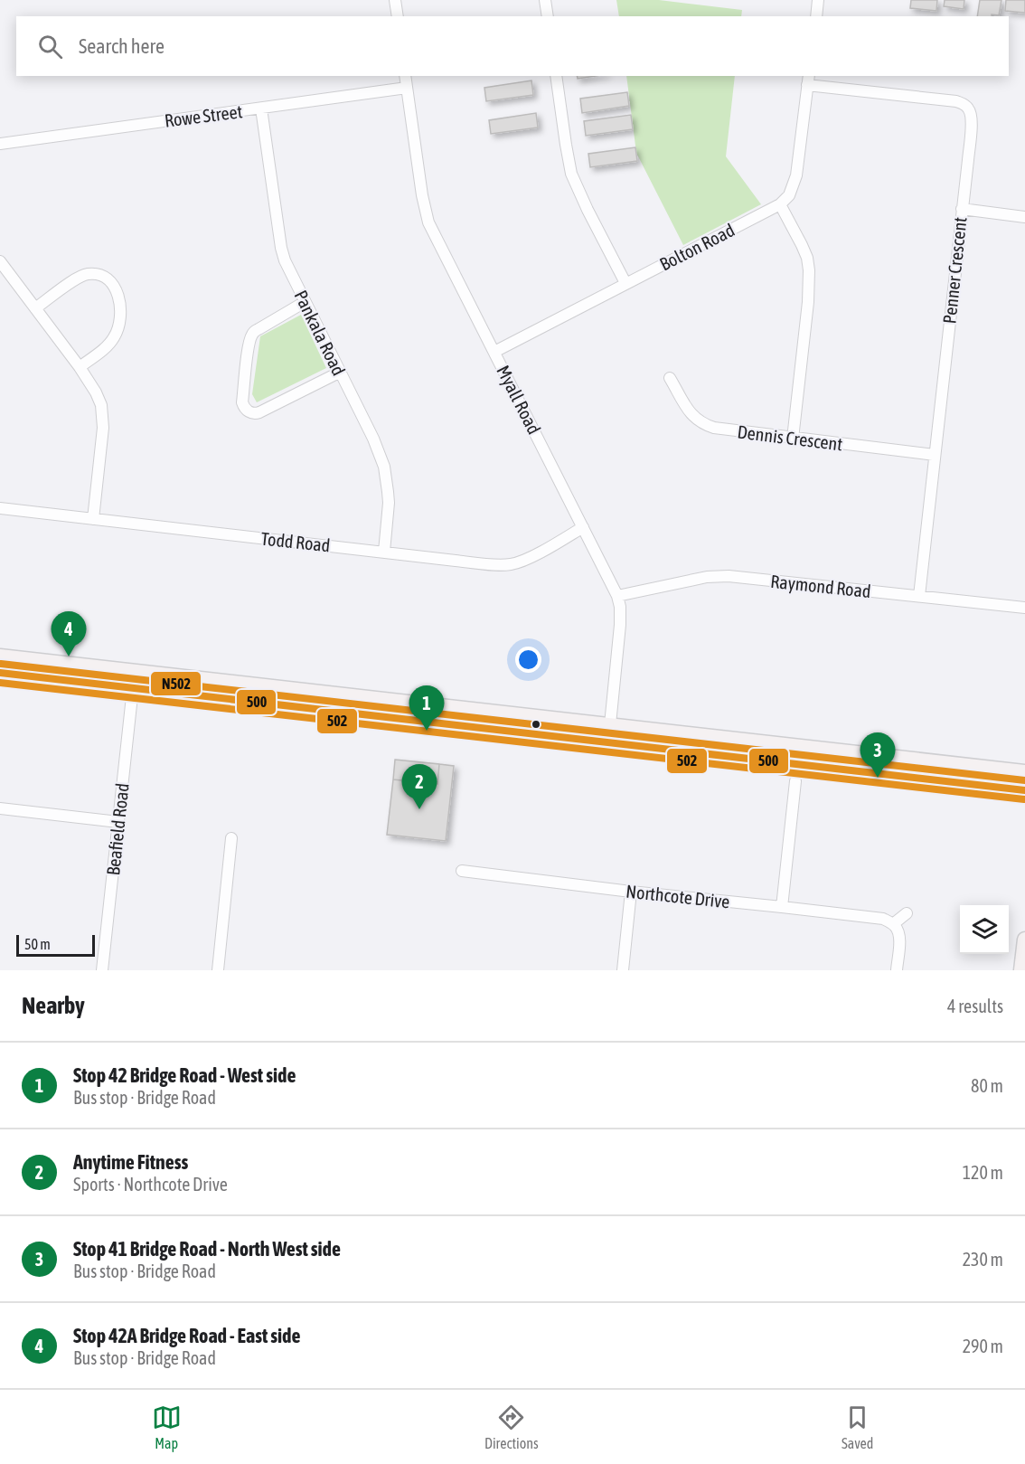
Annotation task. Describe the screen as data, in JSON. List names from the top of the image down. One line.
{"streets":{"street":["Rowe Street","Bolton Road","Penner Crescent","Pankala Road","Myall Road","Dennis Crescent","Todd Road","Raymond Road","Beafield Road","Northcote Drive"]},"crossings":[["Rowe Street","Pankala Road"],["Rowe Street","Myall Road"],["Bolton Road","Penner Crescent"],["Bolton Road","Myall Road"],["Penner Crescent","Dennis Crescent"],["Penner Crescent","Raymond Road"],["Pankala Road","Todd Road"],["Myall Road","Todd Road"],["Myall Road","Raymond Road"]],"lines":["transit line N502","transit line 500","transit line 502"],"scale_bar":"50 m","page":{"search":"Search here","pins":["4","1","3","2"],"scale":"50 m","heading":["Nearby","4 results"],"list":[{"mark":"1","name":"Stop 42 Bridge Road - West side","note":"Bus stop · Bridge Road","value":"80 m"},{"mark":"2","name":"Anytime Fitness","note":"Sports · Northcote Drive","value":"120 m"},{"mark":"3","name":"Stop 41 Bridge Road - North West side","note":"Bus stop · Bridge Road","value":"230 m"},{"mark":"4","name":"Stop 42A Bridge Road - East side","note":"Bus stop · Bridge Road","value":"290 m"}],"nav":["Map","Directions","Saved"]}}
